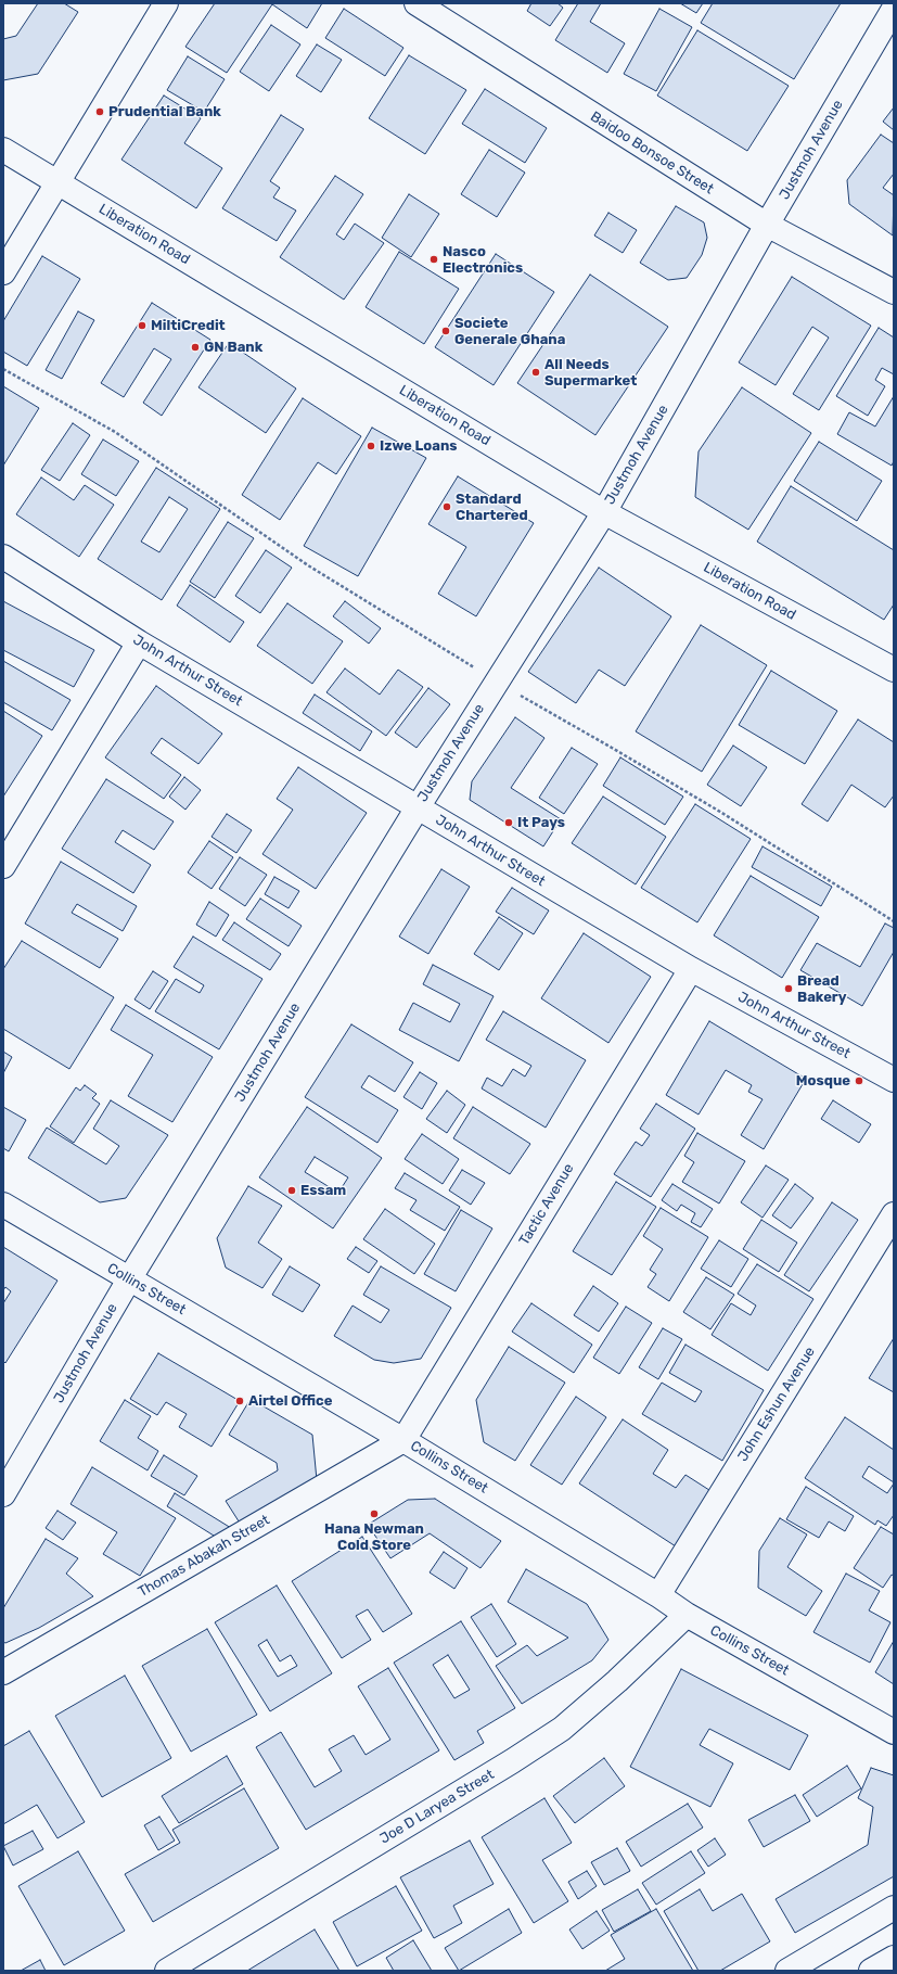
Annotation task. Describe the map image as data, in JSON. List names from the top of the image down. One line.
{"streets":{"street":["Justmoh Avenue","Baidoo Bonsoe Street","Liberation Road","John Arthur Street","Tactic Avenue","Collins Street","John Eshun Avenue","Thomas Abakah Street","Joe D Laryea Street"]},"crossings":[["Justmoh Avenue","Baidoo Bonsoe Street"],["Justmoh Avenue","Liberation Road"],["Justmoh Avenue","John Arthur Street"],["Justmoh Avenue","Collins Street"],["John Arthur Street","Tactic Avenue"],["Tactic Avenue","Collins Street"],["Tactic Avenue","Thomas Abakah Street"],["Collins Street","John Eshun Avenue"],["Collins Street","Thomas Abakah Street"],["Collins Street","Joe D Laryea Street"]],"places":["Prudential Bank","Nasco Electronics","MiltiCredit","Societe Generale Ghana","GN Bank","All Needs Supermarket","Izwe Loans","Standard Chartered","It Pays","Bread Bakery","Mosque","Essam","Airtel Office","Hana Newman Cold Store"]}
